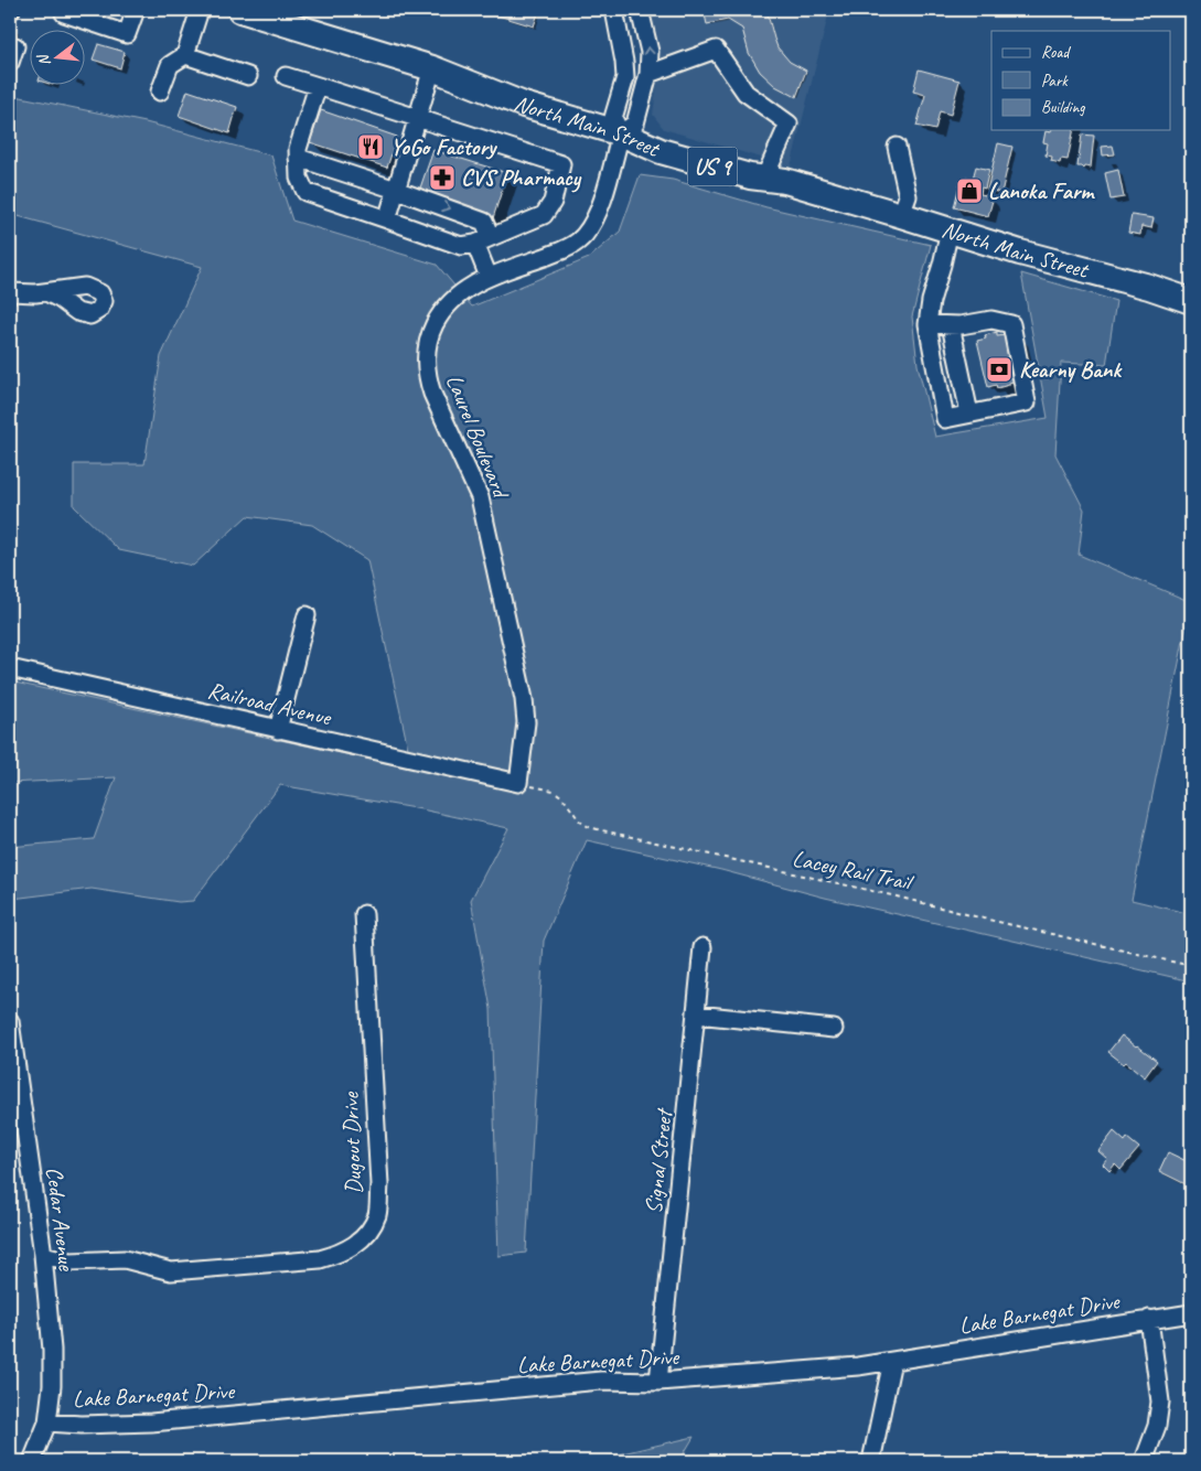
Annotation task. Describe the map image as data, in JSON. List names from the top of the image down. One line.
{"streets":{"highway":["North Main Street","US 9"],"street":["Laurel Boulevard","Railroad Avenue","Dugout Drive","Signal Street","Cedar Avenue","Lake Barnegat Drive"],"path":["Lacey Rail Trail"]},"crossings":[["North Main Street","Laurel Boulevard"],["Laurel Boulevard","Railroad Avenue"],["Laurel Boulevard","Lacey Rail Trail"],["Railroad Avenue","Lacey Rail Trail"],["Dugout Drive","Cedar Avenue"],["Signal Street","Lake Barnegat Drive"],["Cedar Avenue","Lake Barnegat Drive"]],"places":{"restaurant":["YoGo Factory"],"pharmacy":["CVS Pharmacy"],"shop":["Lanoka Farm"],"bank":["Kearny Bank"]},"legend":["Road","Park","Building"],"north":"left"}
